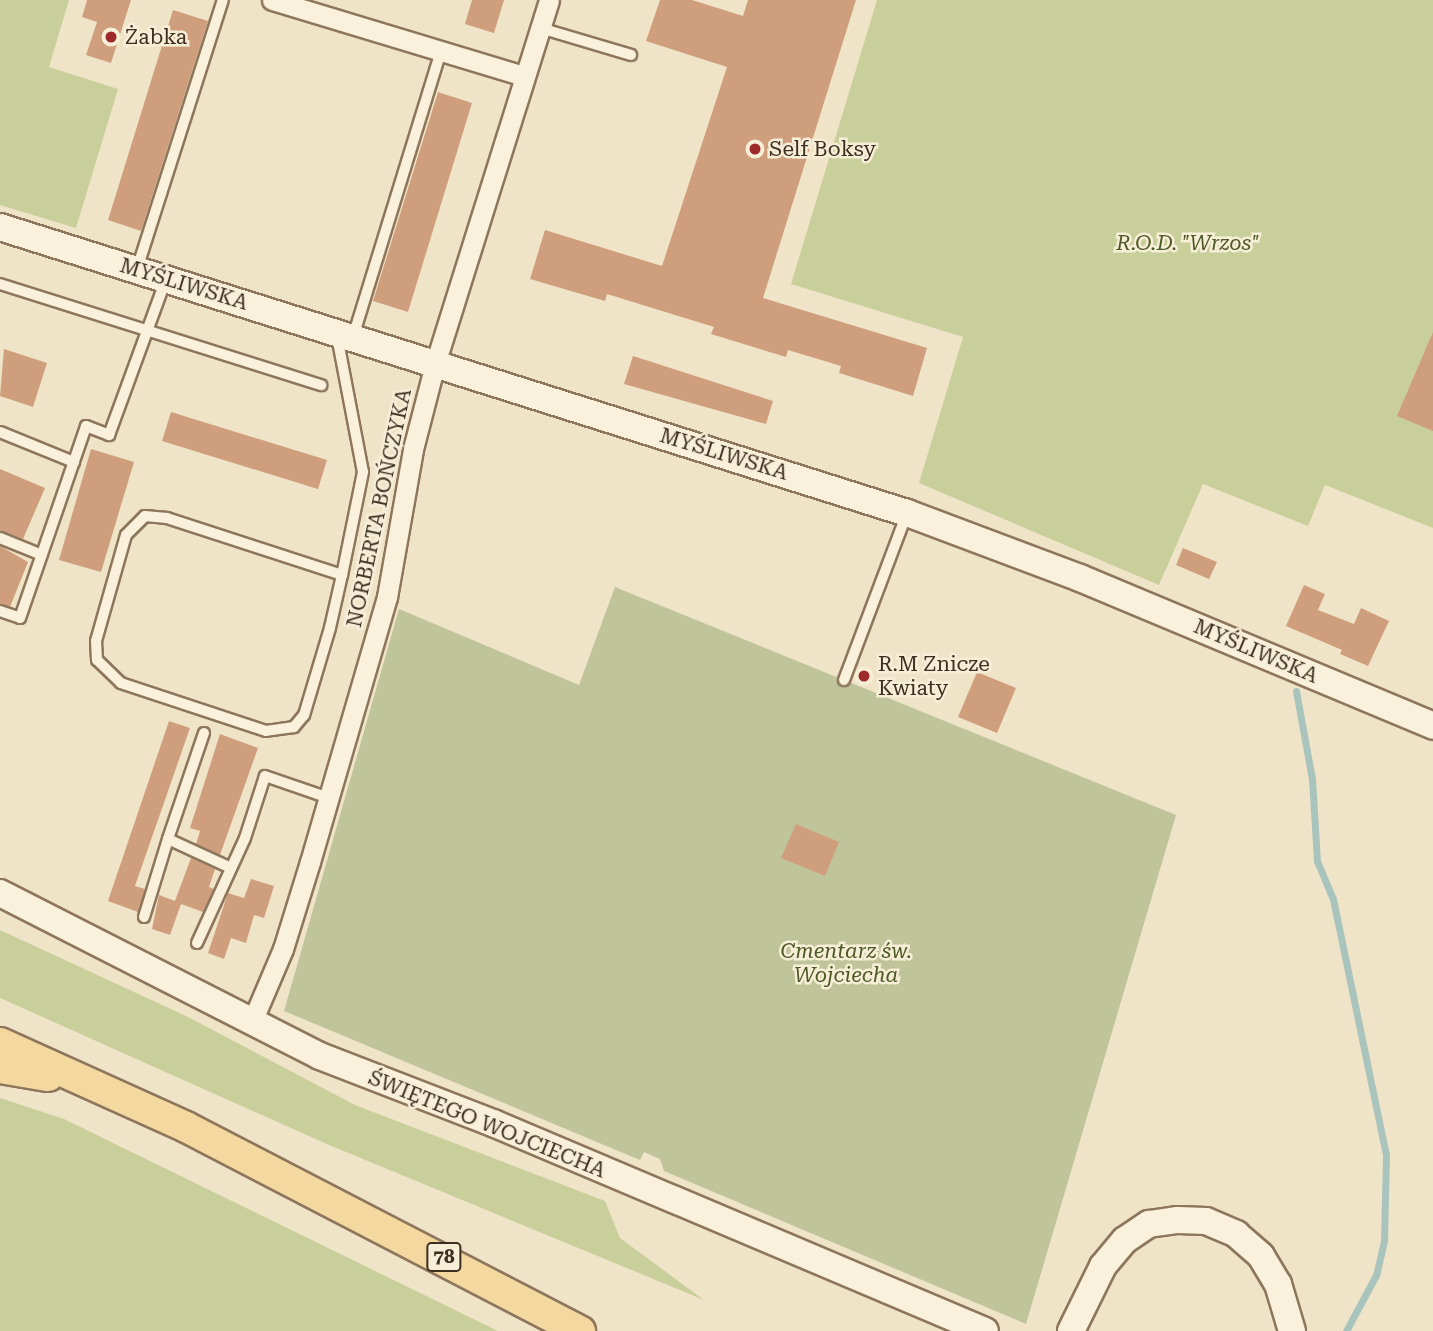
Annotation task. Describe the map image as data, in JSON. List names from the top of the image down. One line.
{"streets":{"main road":["78"],"street":["MYŚLIWSKA","NORBERTA BOŃCZYKA","ŚWIĘTEGO WOJCIECHA"]},"crossings":[["MYŚLIWSKA","NORBERTA BOŃCZYKA"],["NORBERTA BOŃCZYKA","ŚWIĘTEGO WOJCIECHA"]],"parks":["R.O.D. \"Wrzos\"","Cmentarz św. Wojciecha"],"places":["Żabka","Self Boksy","R.M Znicze Kwiaty"]}
